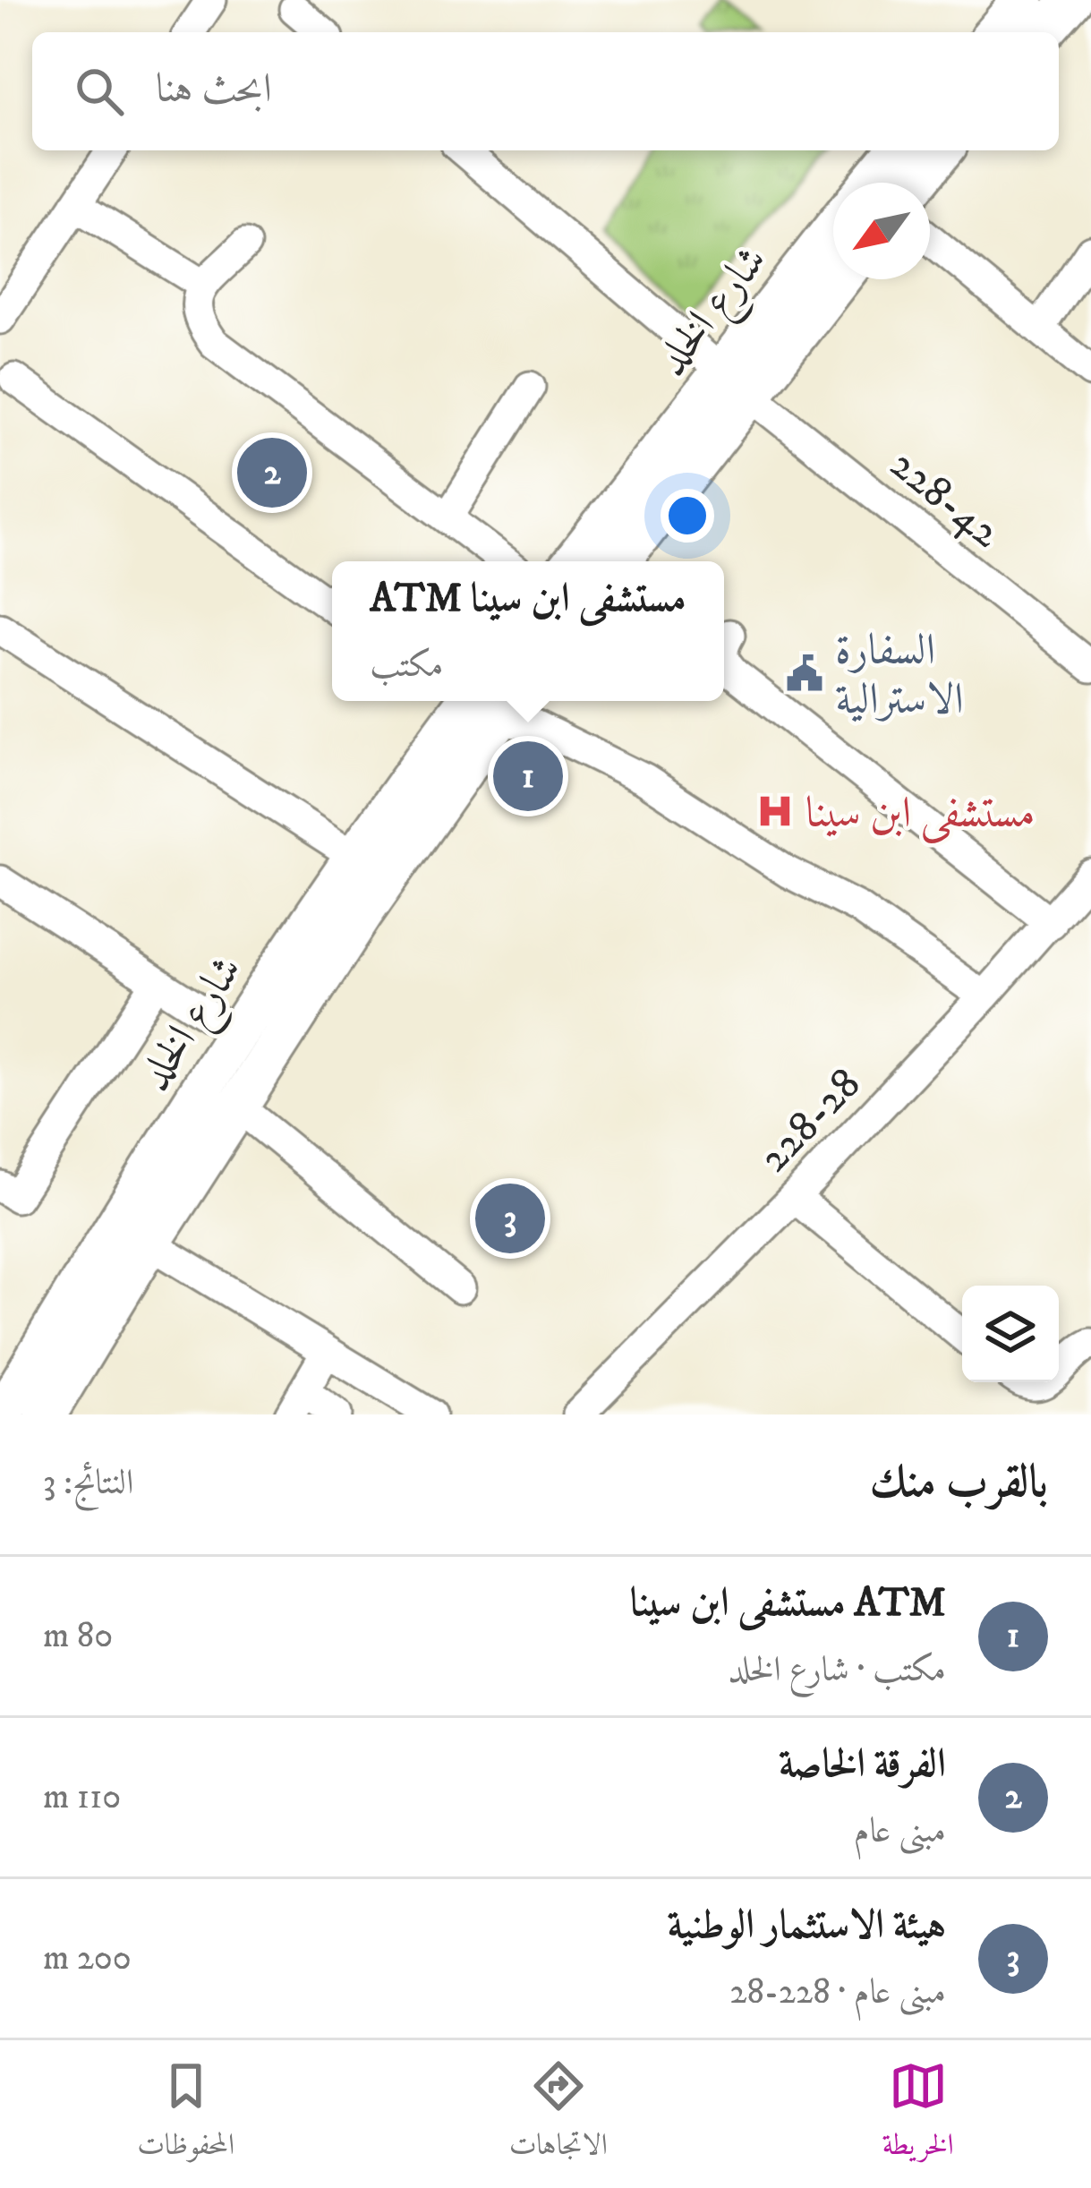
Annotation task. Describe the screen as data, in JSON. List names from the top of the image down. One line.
{"streets":{"main road":["شارع الخلد"],"street":["228-42","228-28"]},"crossings":[["شارع الخلد","228-42"]],"places":{"public building":["السفارة الاسترالية"],"hospital":["مستشفى ابن سينا"]},"north":"bottom left","page":{"search":"ابحث هنا","pins":["2","1","3"],"popup":["ATM مستشفى ابن سينا","مكتب"],"heading":["بالقرب منك","النتائج: 3"],"list":[{"mark":"1","name":"ATM مستشفى ابن سينا","note":"مكتب · شارع الخلد","value":"80 m"},{"mark":"2","name":"الفرقة الخاصة","note":"مبنى عام","value":"110 m"},{"mark":"3","name":"هيئة الاستثمار الوطنية","note":"مبنى عام · 228-28","value":"200 m"}],"nav":["الخريطة","الاتجاهات","المحفوظات"]}}
